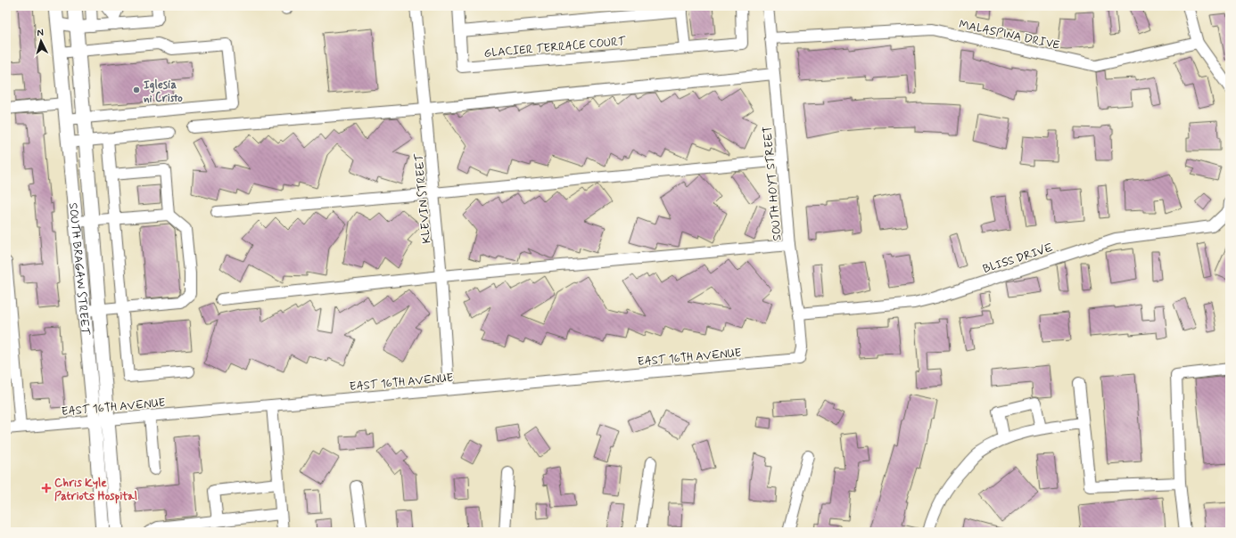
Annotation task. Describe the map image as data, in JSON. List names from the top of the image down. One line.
{"streets":{"main road":["SOUTH BRAGAW STREET"],"street":["MALASPINA DRIVE","GLACIER TERRACE COURT","SOUTH HOYT STREET","KLEVIN STREET","BLISS DRIVE","EAST 16TH AVENUE"]},"crossings":[["MALASPINA DRIVE","SOUTH HOYT STREET"],["SOUTH HOYT STREET","BLISS DRIVE"],["SOUTH HOYT STREET","EAST 16TH AVENUE"],["KLEVIN STREET","EAST 16TH AVENUE"],["SOUTH BRAGAW STREET","EAST 16TH AVENUE"]],"places":{"other":["Iglesia ni Cristo"],"health":["Chris Kyle Patriots Hospital"]},"north":"top"}
